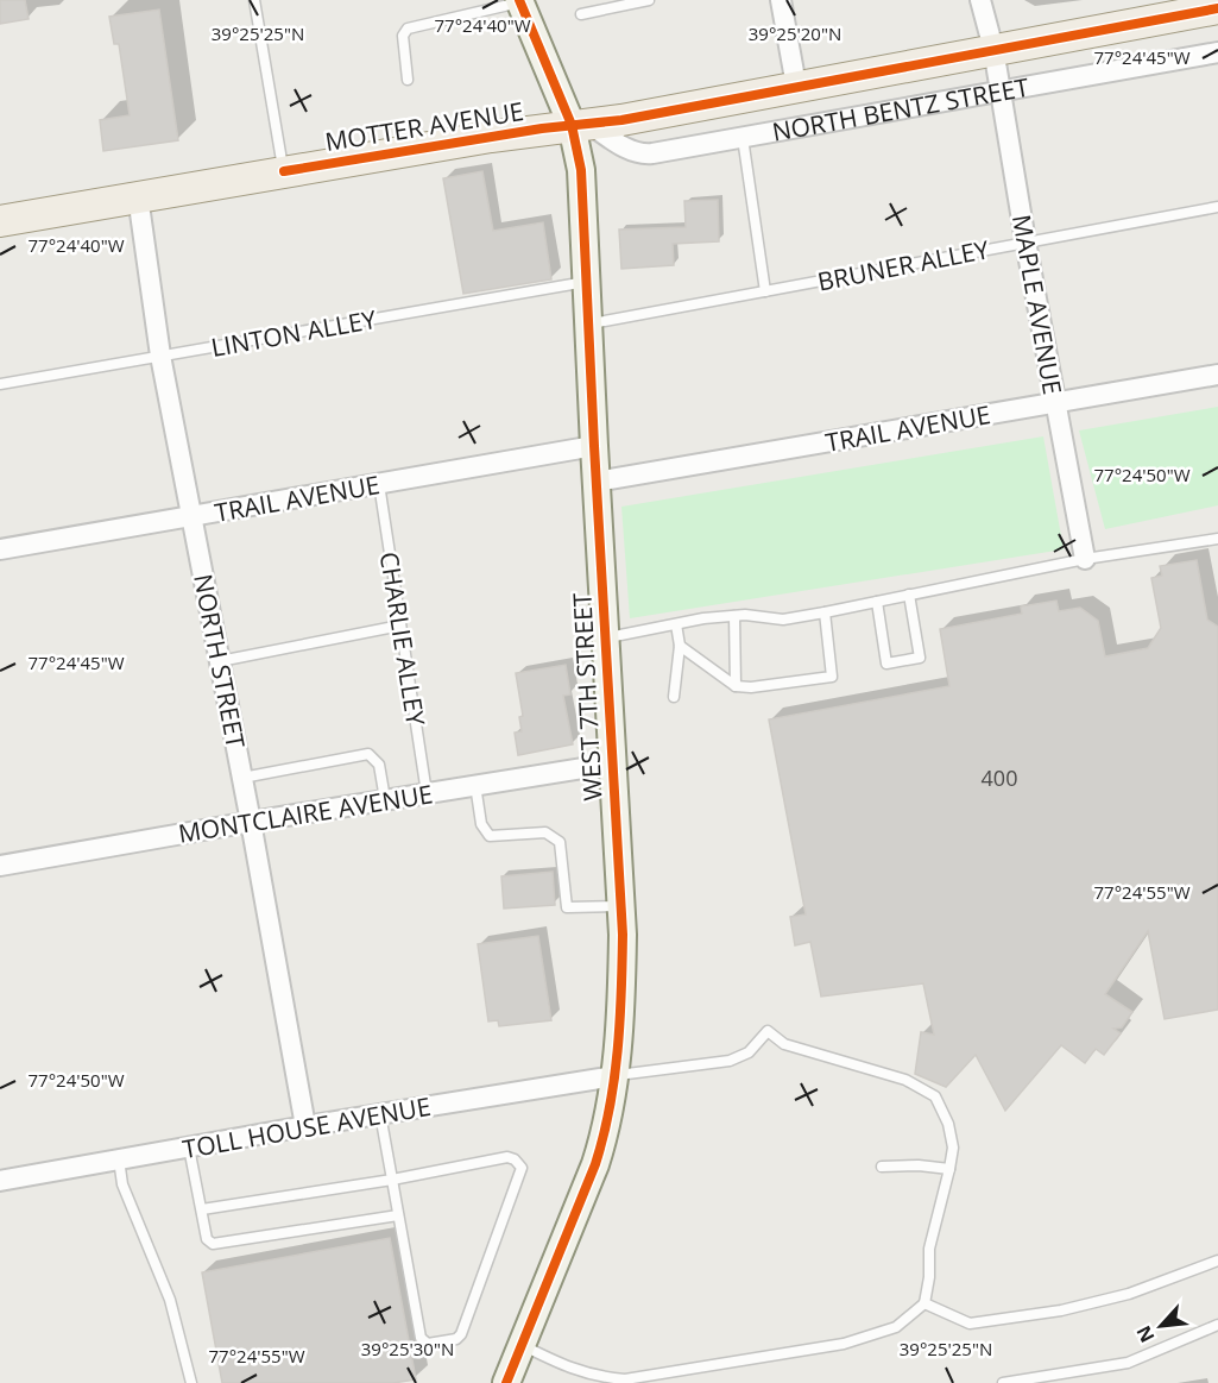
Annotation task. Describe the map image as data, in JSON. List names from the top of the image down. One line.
{"streets":{"main road":["NORTH BENTZ STREET","MOTTER AVENUE","WEST 7TH STREET"],"street":["MAPLE AVENUE","TRAIL AVENUE","NORTH STREET","MONTCLAIRE AVENUE","TOLL HOUSE AVENUE"],"lane":["BRUNER ALLEY","LINTON ALLEY","CHARLIE ALLEY"]},"crossings":[["NORTH BENTZ STREET","MOTTER AVENUE"],["NORTH BENTZ STREET","MAPLE AVENUE"],["NORTH BENTZ STREET","WEST 7TH STREET"],["MOTTER AVENUE","NORTH STREET"],["MOTTER AVENUE","WEST 7TH STREET"],["BRUNER ALLEY","MAPLE AVENUE"],["BRUNER ALLEY","WEST 7TH STREET"],["MAPLE AVENUE","TRAIL AVENUE"],["LINTON ALLEY","NORTH STREET"],["LINTON ALLEY","WEST 7TH STREET"],["TRAIL AVENUE","CHARLIE ALLEY"],["TRAIL AVENUE","NORTH STREET"],["TRAIL AVENUE","WEST 7TH STREET"],["CHARLIE ALLEY","MONTCLAIRE AVENUE"],["NORTH STREET","MONTCLAIRE AVENUE"],["NORTH STREET","TOLL HOUSE AVENUE"],["WEST 7TH STREET","MONTCLAIRE AVENUE"],["WEST 7TH STREET","TOLL HOUSE AVENUE"]],"house_numbers":["400"],"north":"bottom left","coordinates":["77°24'40\"W","39°25'25\"N","39°25'20\"N","77°24'45\"W","77°24'50\"W","77°24'55\"W","39°25'30\"N"]}
